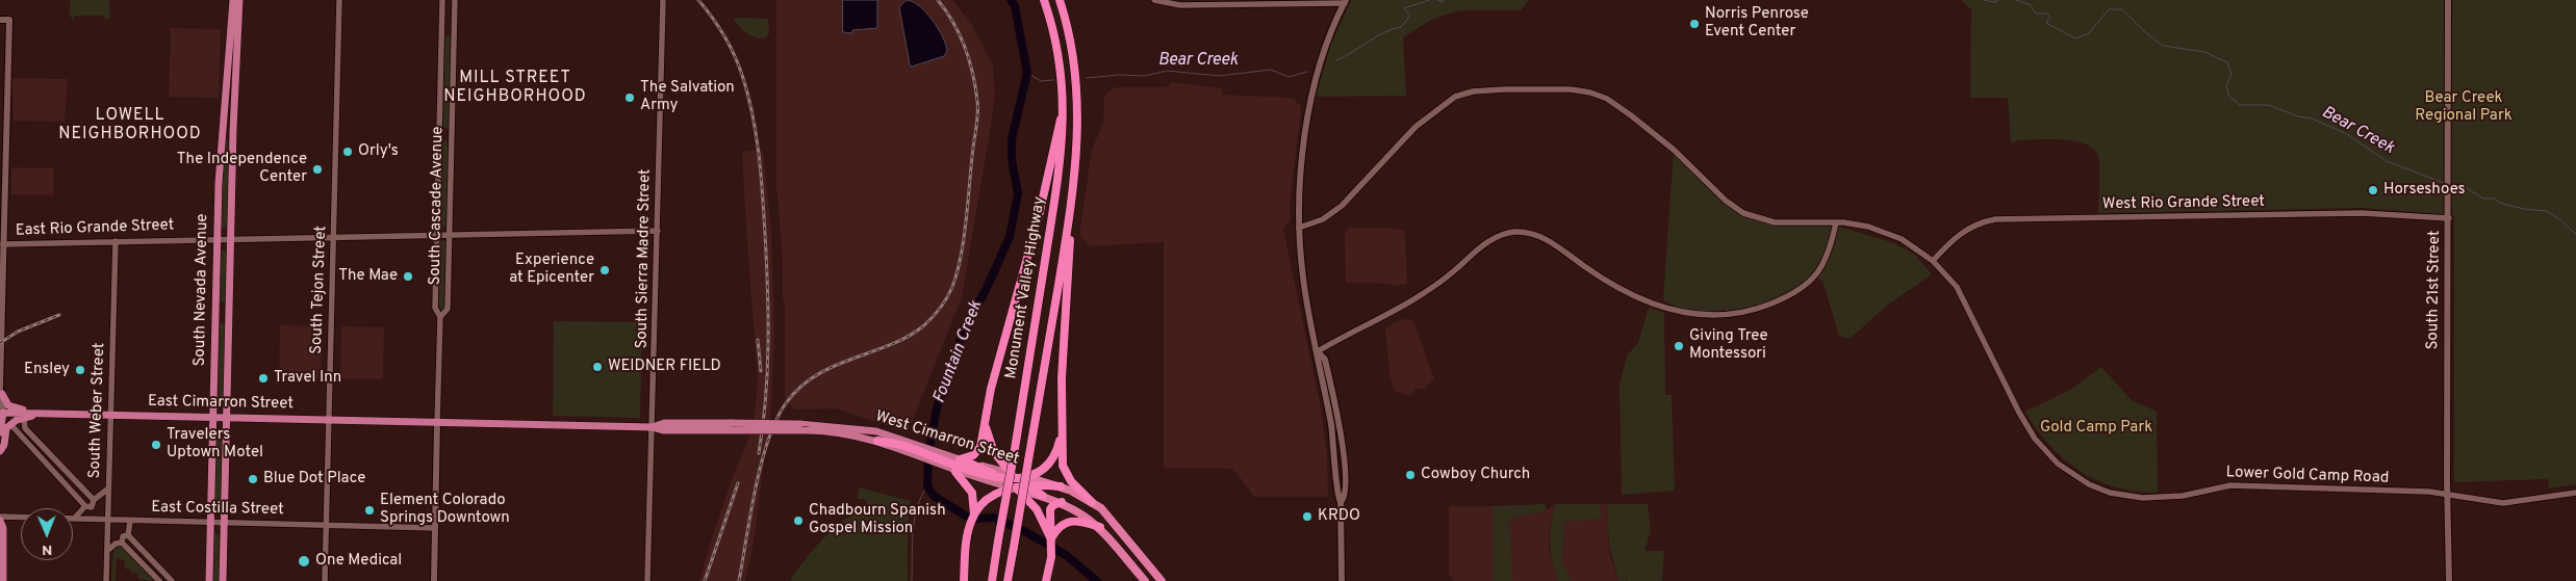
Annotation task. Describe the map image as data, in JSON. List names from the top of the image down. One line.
{"streets":{"highway":["Monument Valley Highway","West Cimarron Street"],"main road":["South Cascade Avenue","South Nevada Avenue","South 21st Street","East Cimarron Street"],"street":["West Rio Grande Street","East Rio Grande Street","South Sierra Madre Street","South Tejon Street","South Weber Street","Lower Gold Camp Road","East Costilla Street"]},"crossings":[["West Rio Grande Street","South 21st Street"],["West Rio Grande Street","Lower Gold Camp Road"],["South Cascade Avenue","East Rio Grande Street"],["South Cascade Avenue","East Cimarron Street"],["South Cascade Avenue","West Cimarron Street"],["South Cascade Avenue","East Costilla Street"],["East Rio Grande Street","South Nevada Avenue"],["East Rio Grande Street","South Tejon Street"],["East Rio Grande Street","South Weber Street"],["South Sierra Madre Street","West Cimarron Street"],["South Nevada Avenue","East Cimarron Street"],["South Nevada Avenue","East Costilla Street"],["South Tejon Street","East Cimarron Street"],["South Tejon Street","East Costilla Street"],["South 21st Street","Lower Gold Camp Road"],["East Cimarron Street","South Weber Street"],["East Cimarron Street","West Cimarron Street"],["South Weber Street","East Costilla Street"]],"districts":["MILL STREET NEIGHBORHOOD","LOWELL NEIGHBORHOOD"],"water":["Bear Creek","Fountain Creek"],"parks":["Bear Creek Regional Park","Gold Camp Park"],"places":["Norris Penrose Event Center","The Salvation Army","Orly's","The Independence Center","Horseshoes","Experience at Epicenter","The Mae","Giving Tree Montessori","WEIDNER FIELD","Ensley","Travel Inn","Travelers Uptown Motel","Cowboy Church","Blue Dot Place","Element Colorado Springs Downtown","KRDO","Chadbourn Spanish Gospel Mission","One Medical"],"north":"bottom"}
